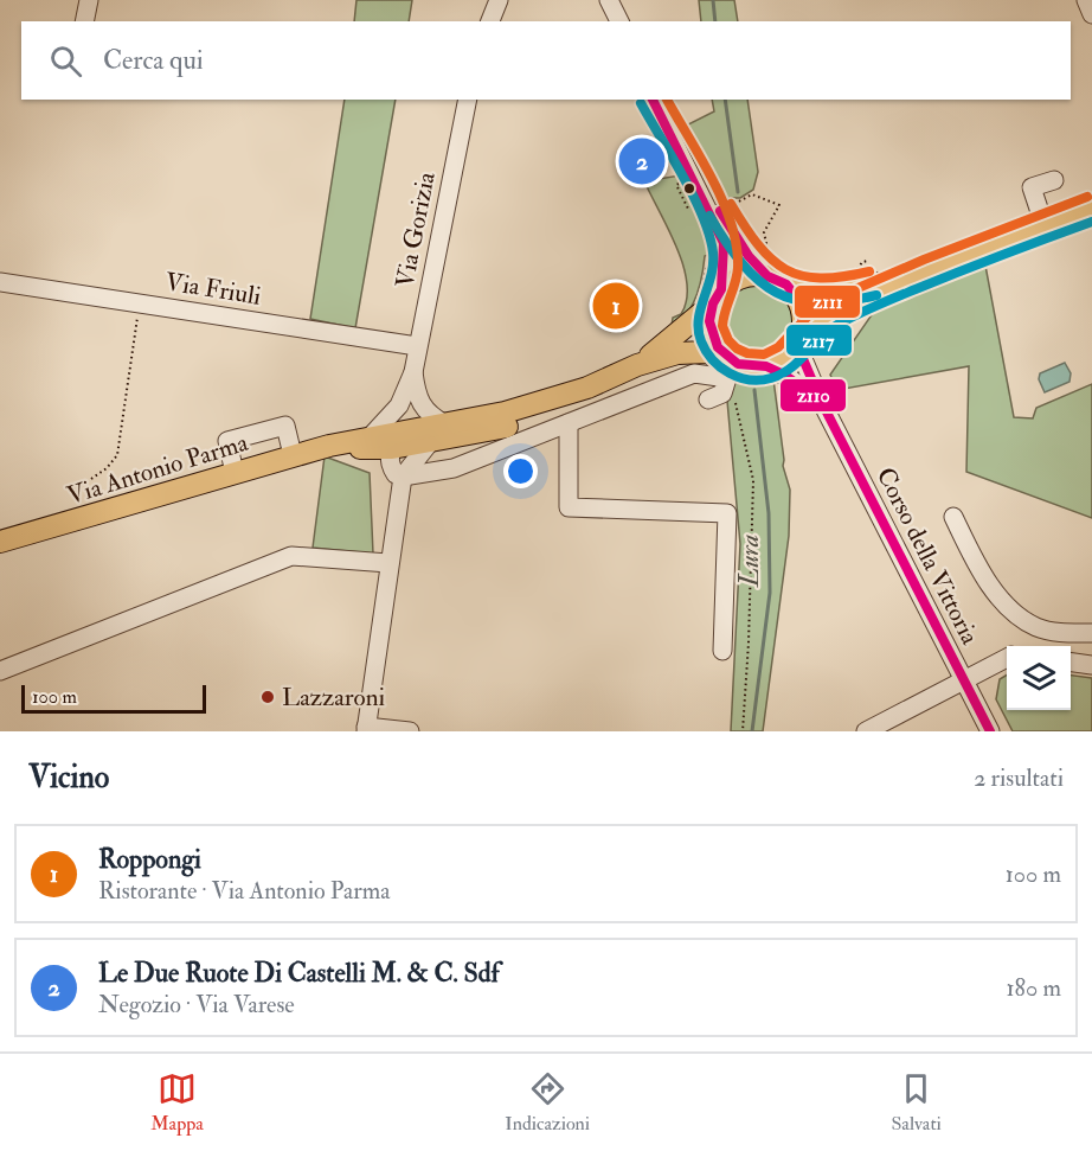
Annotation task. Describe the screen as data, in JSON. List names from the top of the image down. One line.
{"streets":{"main road":["Via Antonio Parma"],"street":["Via Gorizia","Via Friuli","Corso della Vittoria"]},"crossings":[["Via Gorizia","Via Friuli"],["Via Gorizia","Via Antonio Parma"],["Via Antonio Parma","Corso della Vittoria"]],"water":["Lura"],"places":["Lazzaroni"],"lines":["transit line z110","transit line z111","transit line z117"],"scale_bar":"100 m","page":{"search":"Cerca qui","pins":["2","1"],"scale":"100 m","heading":["Vicino","2 risultati"],"list":[{"mark":"1","name":"Roppongi","note":"Ristorante · Via Antonio Parma","value":"100 m"},{"mark":"2","name":"Le Due Ruote Di Castelli M. & C. Sdf","note":"Negozio · Via Varese","value":"180 m"}],"nav":["Mappa","Indicazioni","Salvati"]}}
